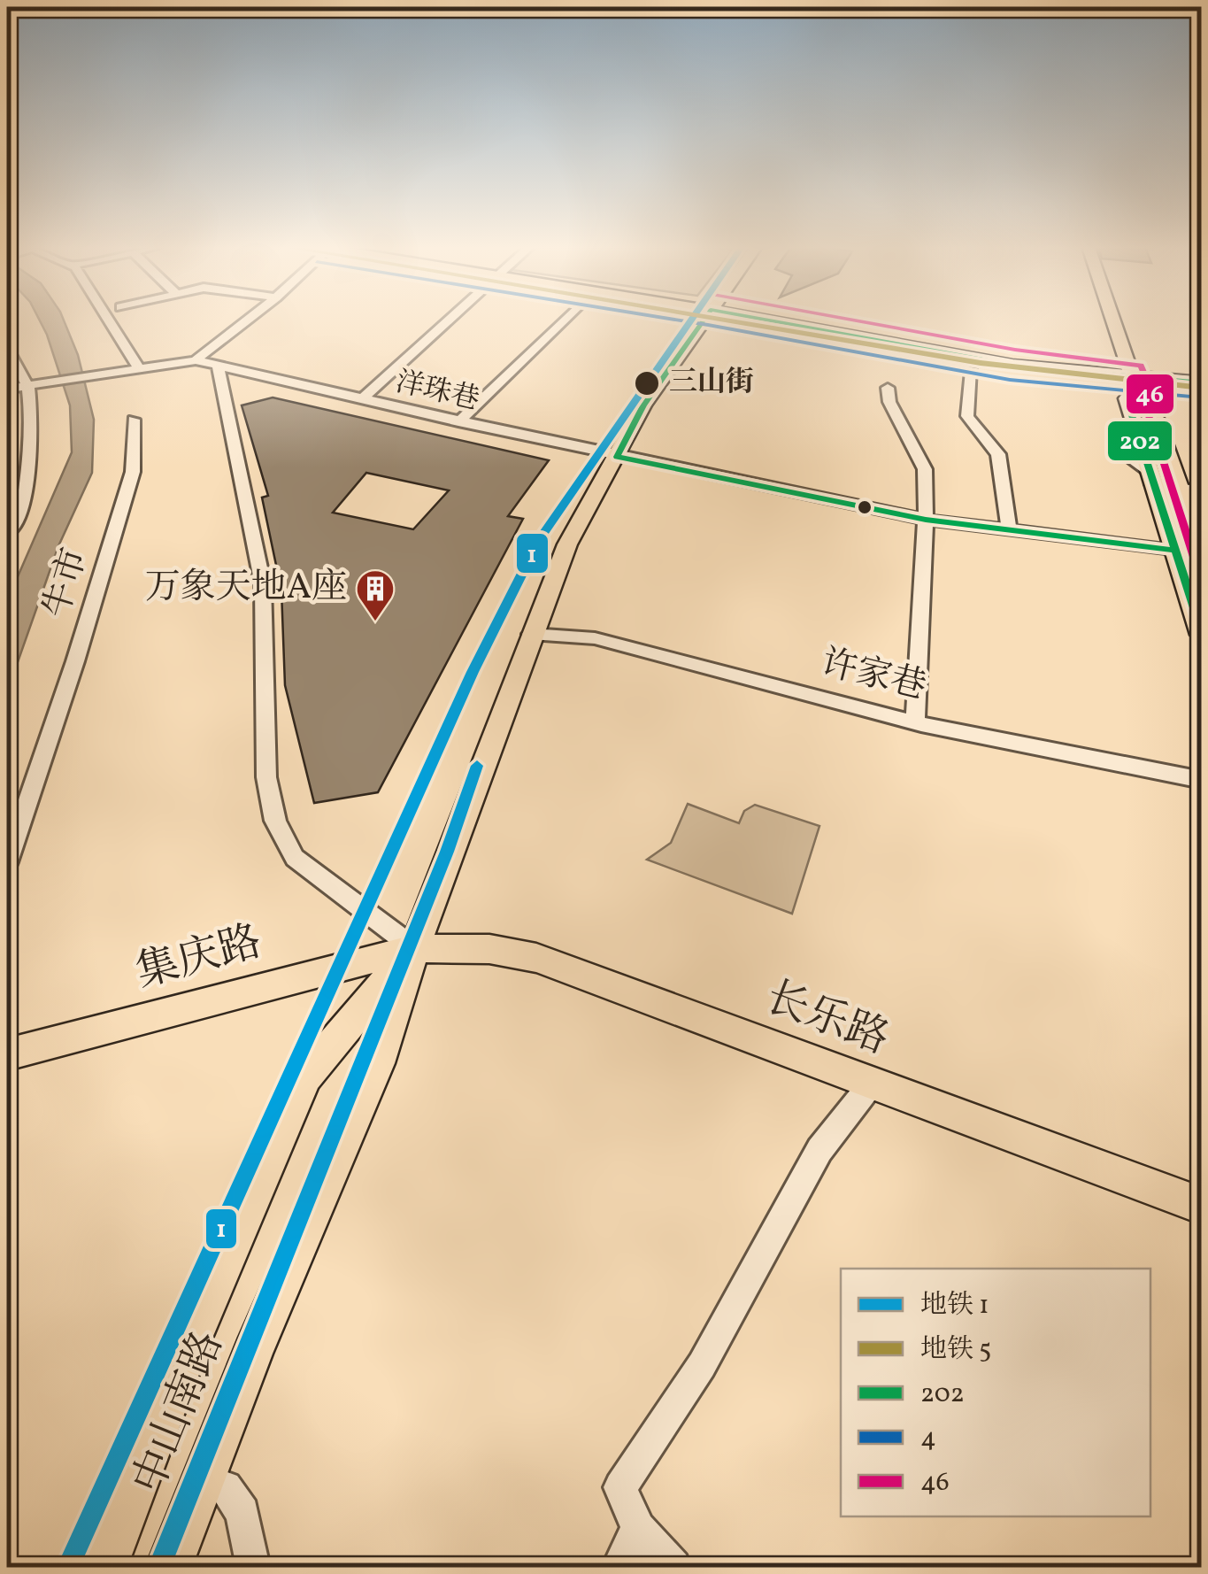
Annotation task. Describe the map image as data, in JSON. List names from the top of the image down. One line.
{"streets":{"main road":["集庆路","长乐路","中山南路"],"street":["洋珠巷","牛市","许家巷"]},"crossings":[["洋珠巷","中山南路"],["许家巷","中山南路"],["集庆路","长乐路"],["集庆路","中山南路"],["长乐路","中山南路"]],"places":{"other":["三山街"],"building":["万象天地A座"]},"lines":["metro line 1","metro line 5","transit line 202","transit line 4","transit line 46"],"legend":["地铁 1","地铁 5","202","4","46"]}
